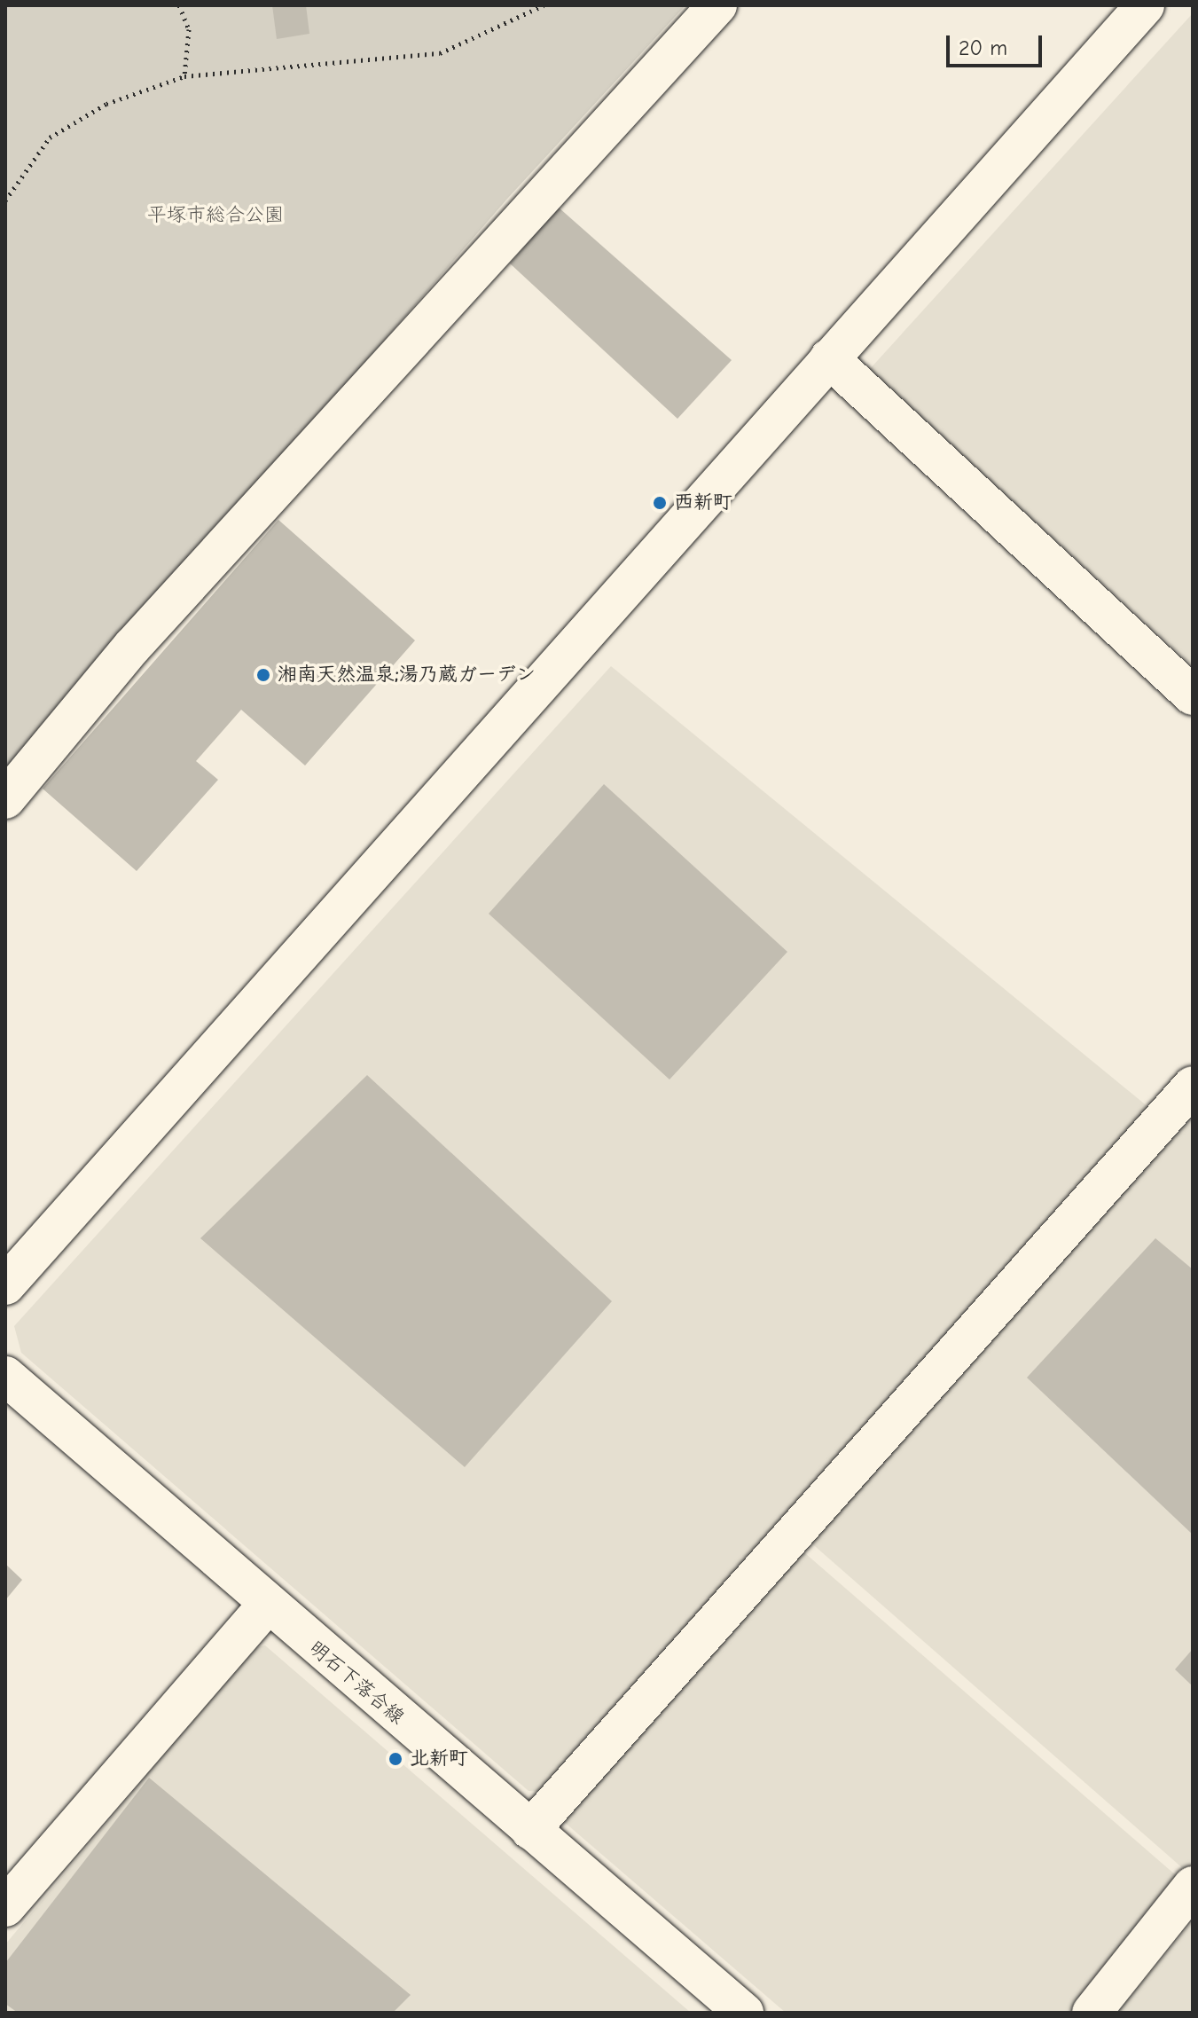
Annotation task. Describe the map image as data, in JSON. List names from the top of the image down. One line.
{"streets":{"street":["明石下落合線"]},"parks":["平塚市総合公園"],"places":["西新町","湘南天然温泉;湯乃蔵ガーデン","北新町"],"scale_bar":"20 m"}
